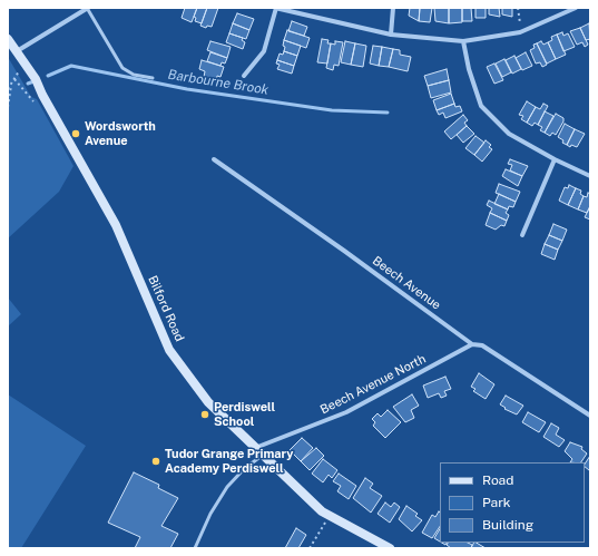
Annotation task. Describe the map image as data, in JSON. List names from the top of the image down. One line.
{"streets":{"main road":["Bilford Road"],"street":["Beech Avenue","Beech Avenue North"]},"crossings":[["Beech Avenue","Beech Avenue North"],["Bilford Road","Beech Avenue North"]],"water":["Barbourne Brook"],"places":["Wordsworth Avenue","Perdiswell School","Tudor Grange Primary Academy Perdiswell"],"legend":["Road","Park","Building"]}
